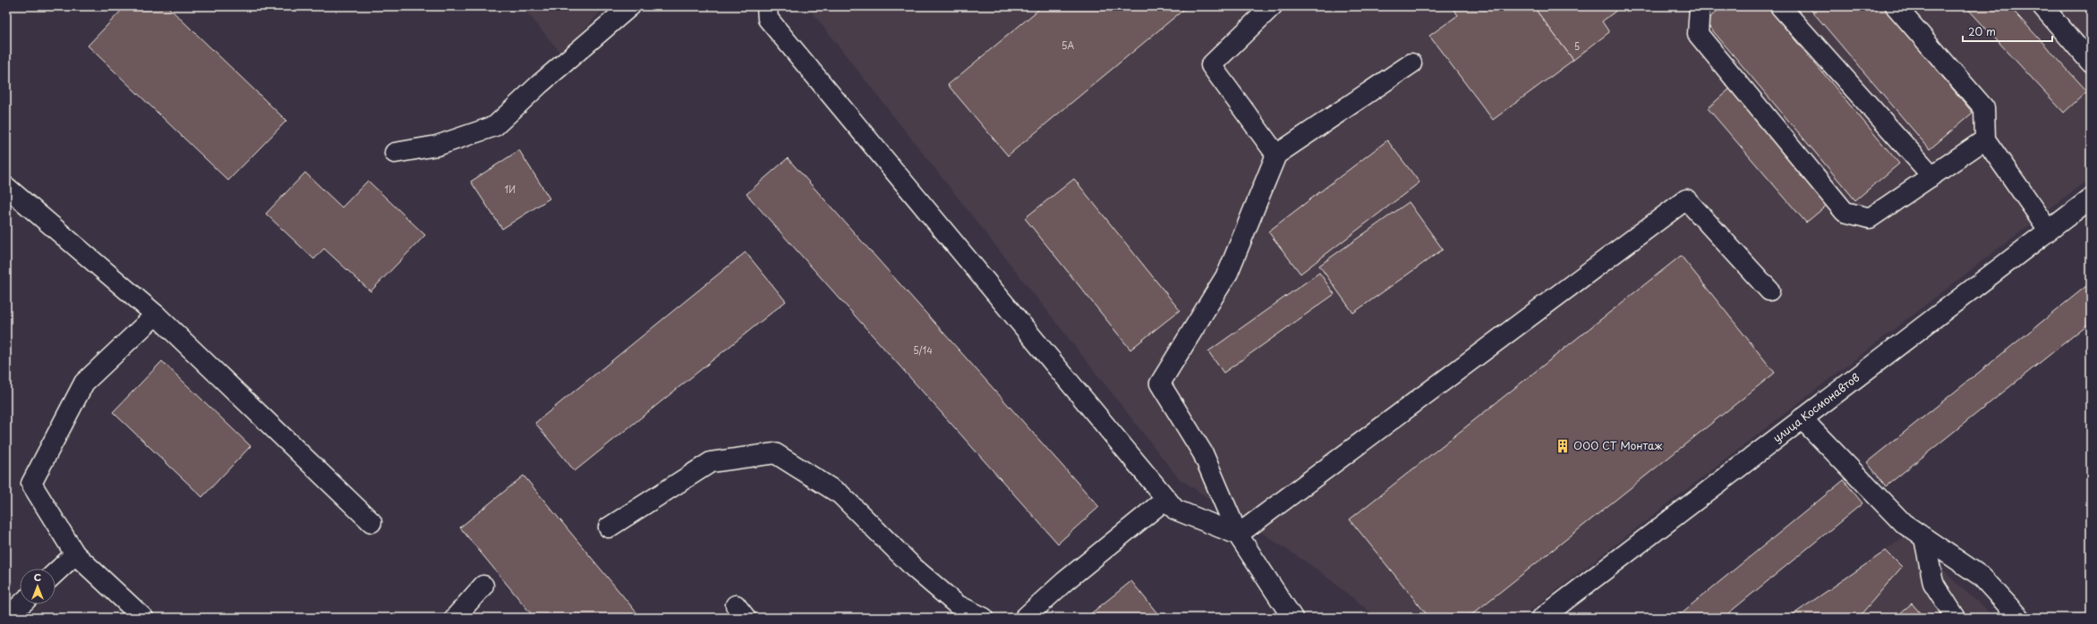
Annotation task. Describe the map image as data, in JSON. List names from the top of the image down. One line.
{"streets":{"street":["улица Космонавтов"]},"places":{"building":["ООО СТ Монтаж"]},"house_numbers":["5А","5","1И","5/14"],"scale_bar":"20 m","north":"top"}
